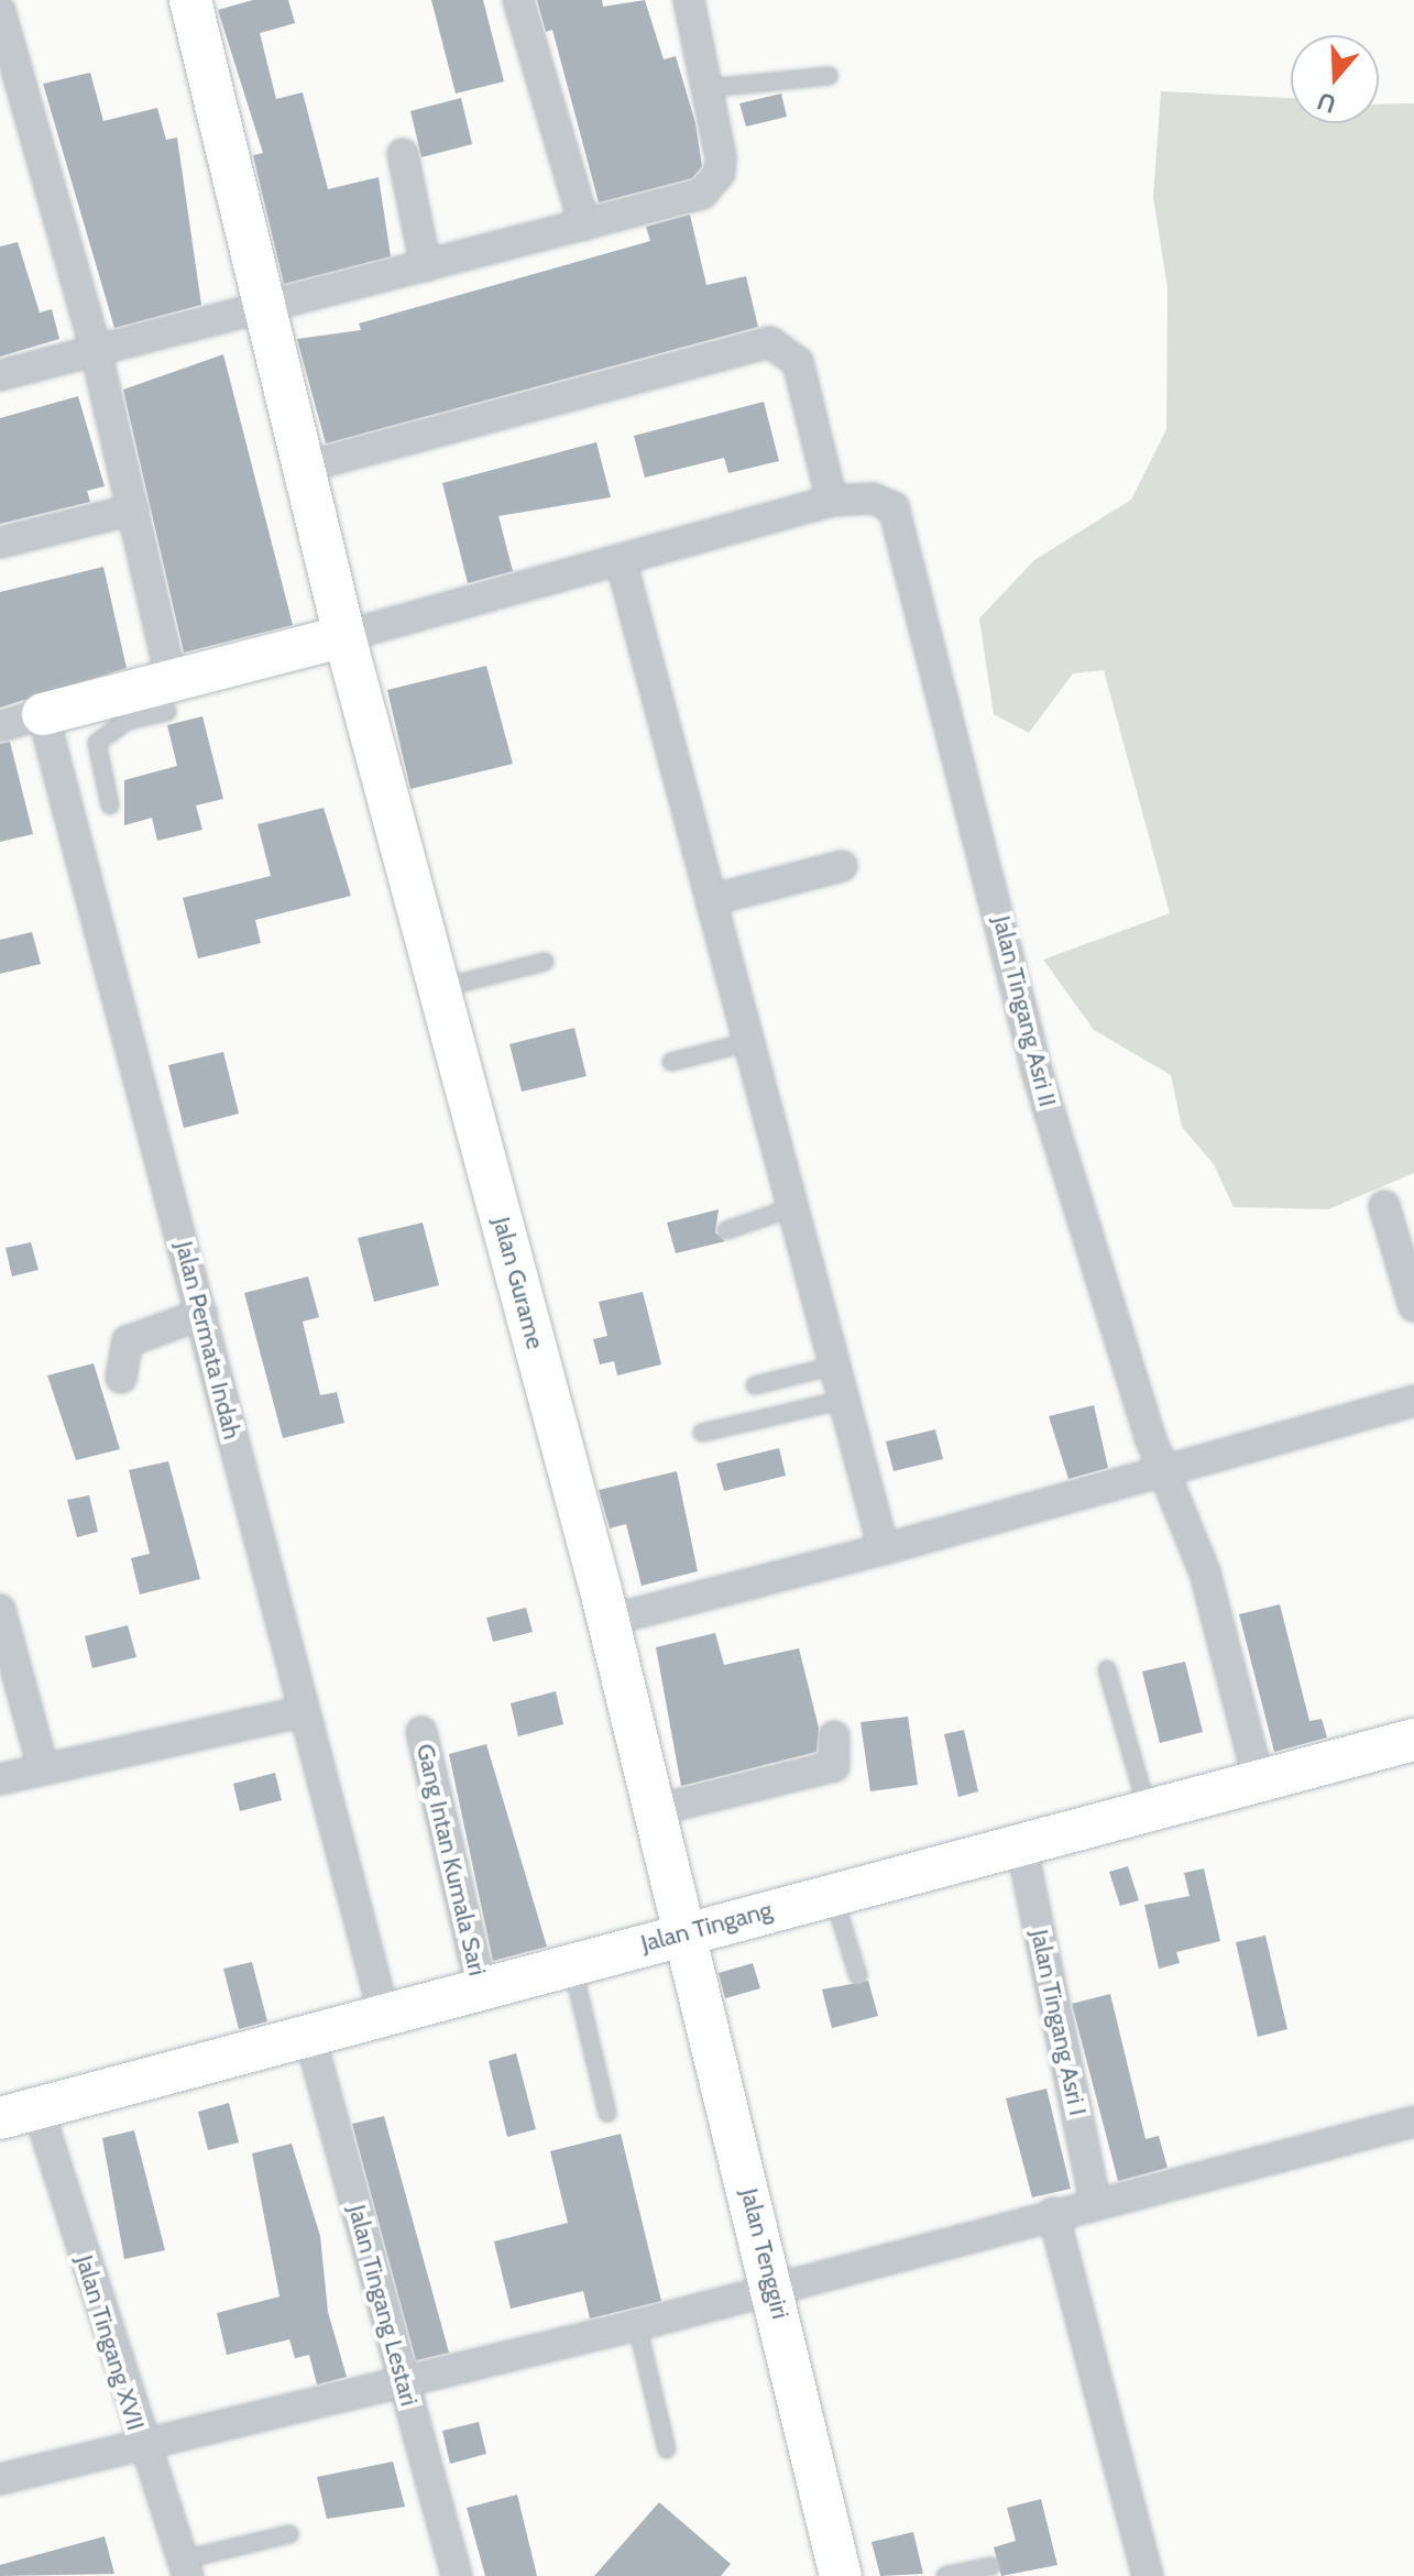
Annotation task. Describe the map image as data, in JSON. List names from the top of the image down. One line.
{"streets":{"street":["Jalan Tingang Asri II","Jalan Gurame","Jalan Permata Indah","Gang Intan Kumala Sari","Jalan Tingang","Jalan Tingang Asri I","Jalan Tenggiri","Jalan Tingang Lestari","Jalan Tingang XVII"]},"crossings":[["Jalan Tingang Asri II","Jalan Gurame"],["Jalan Tingang Asri II","Jalan Tingang"],["Jalan Gurame","Jalan Tingang"],["Jalan Gurame","Jalan Tenggiri"],["Jalan Permata Indah","Jalan Tingang"],["Gang Intan Kumala Sari","Jalan Tingang"],["Jalan Tingang","Jalan Tingang Asri I"],["Jalan Tingang","Jalan Tenggiri"],["Jalan Tingang","Jalan Tingang Lestari"],["Jalan Tingang","Jalan Tingang XVII"]],"north":"bottom"}
